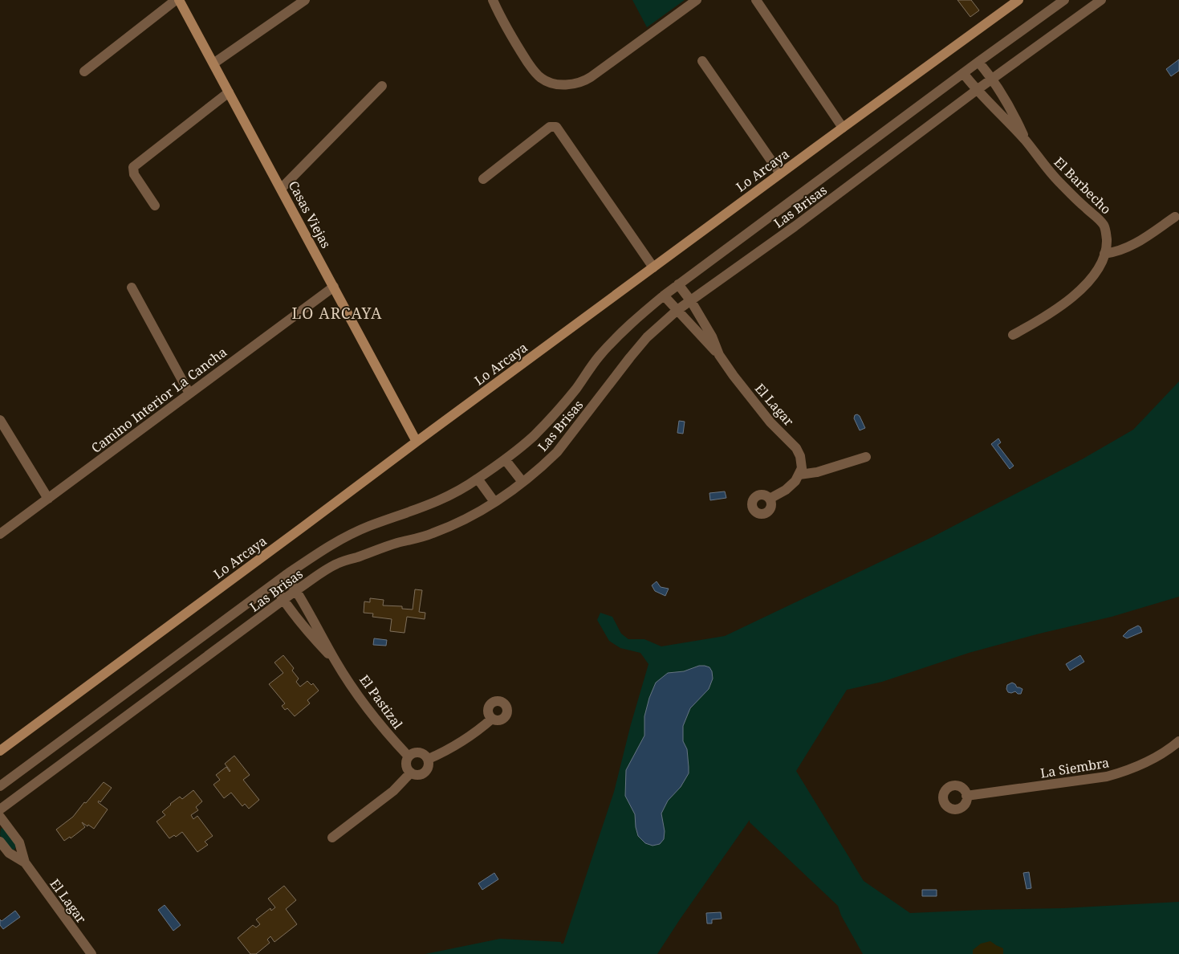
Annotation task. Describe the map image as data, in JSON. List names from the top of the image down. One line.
{"streets":{"street":["Lo Arcaya","El Barbecho","Las Brisas","Casas Viejas","Camino Interior La Cancha","El Lagar","El Pastizal","La Siembra"]},"crossings":[["Lo Arcaya","Casas Viejas"],["El Barbecho","Las Brisas"],["Casas Viejas","Camino Interior La Cancha"]],"districts":["LO ARCAYA"]}
